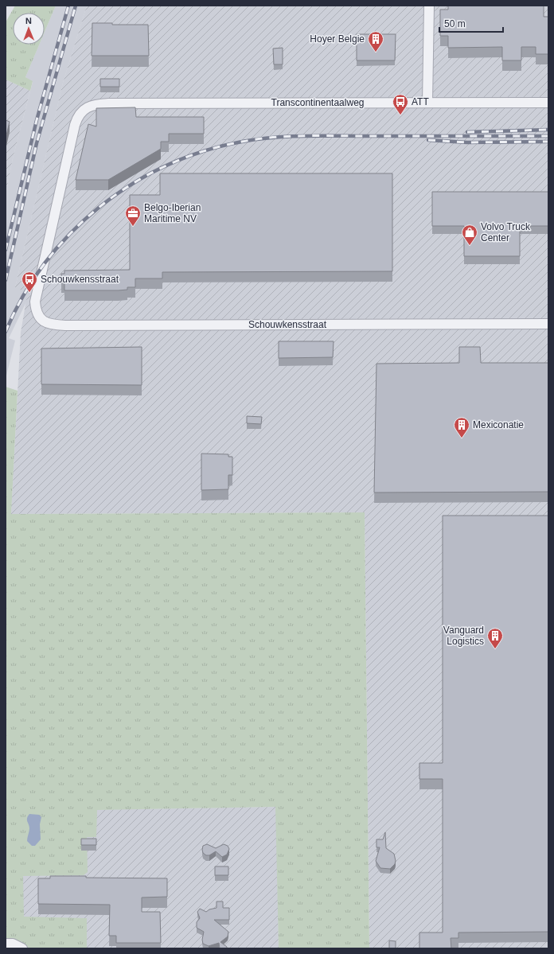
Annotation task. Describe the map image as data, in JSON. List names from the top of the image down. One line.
{"streets":{"street":["Transcontinentaalweg","Schouwkensstraat"]},"crossings":[["Transcontinentaalweg","Schouwkensstraat"]],"places":{"building":["Hoyer Belgie","Mexiconatie","Vanguard Logistics"],"bus stop":["ATT","Schouwkensstraat"],"office":["Belgo-Iberian Maritime NV"],"shop":["Volvo Truck Center"]},"scale_bar":"50 m","north":"top"}
